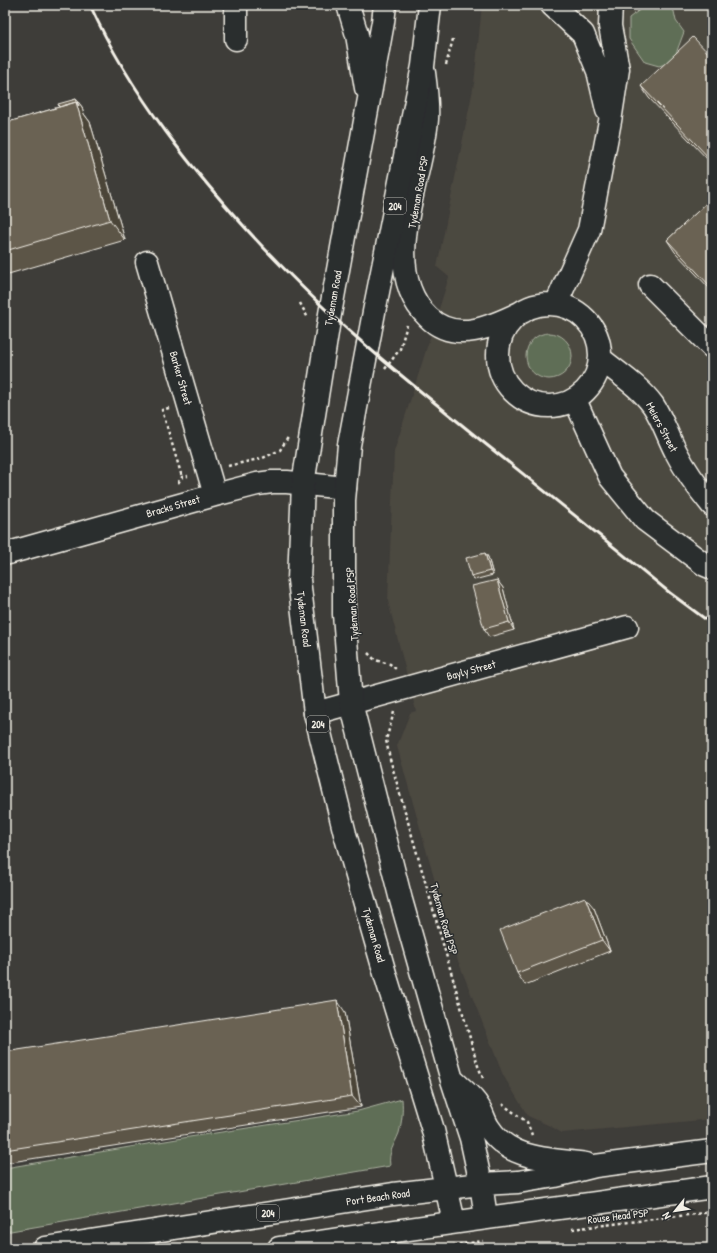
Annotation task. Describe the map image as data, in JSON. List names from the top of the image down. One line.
{"streets":{"main road":["204","Tydeman Road","Barker Street","Meiers Street","Bracks Street","Bayly Street","Port Beach Road"],"path":["Tydeman Road PSP","Rouse Head PSP"]},"crossings":[["Tydeman Road PSP","Bayly Street"],["204","Bracks Street"],["204","Bayly Street"],["204","Port Beach Road"],["Tydeman Road","Bracks Street"],["Tydeman Road","Bayly Street"],["Tydeman Road","Port Beach Road"],["Barker Street","Bracks Street"]],"north":"bottom left"}
